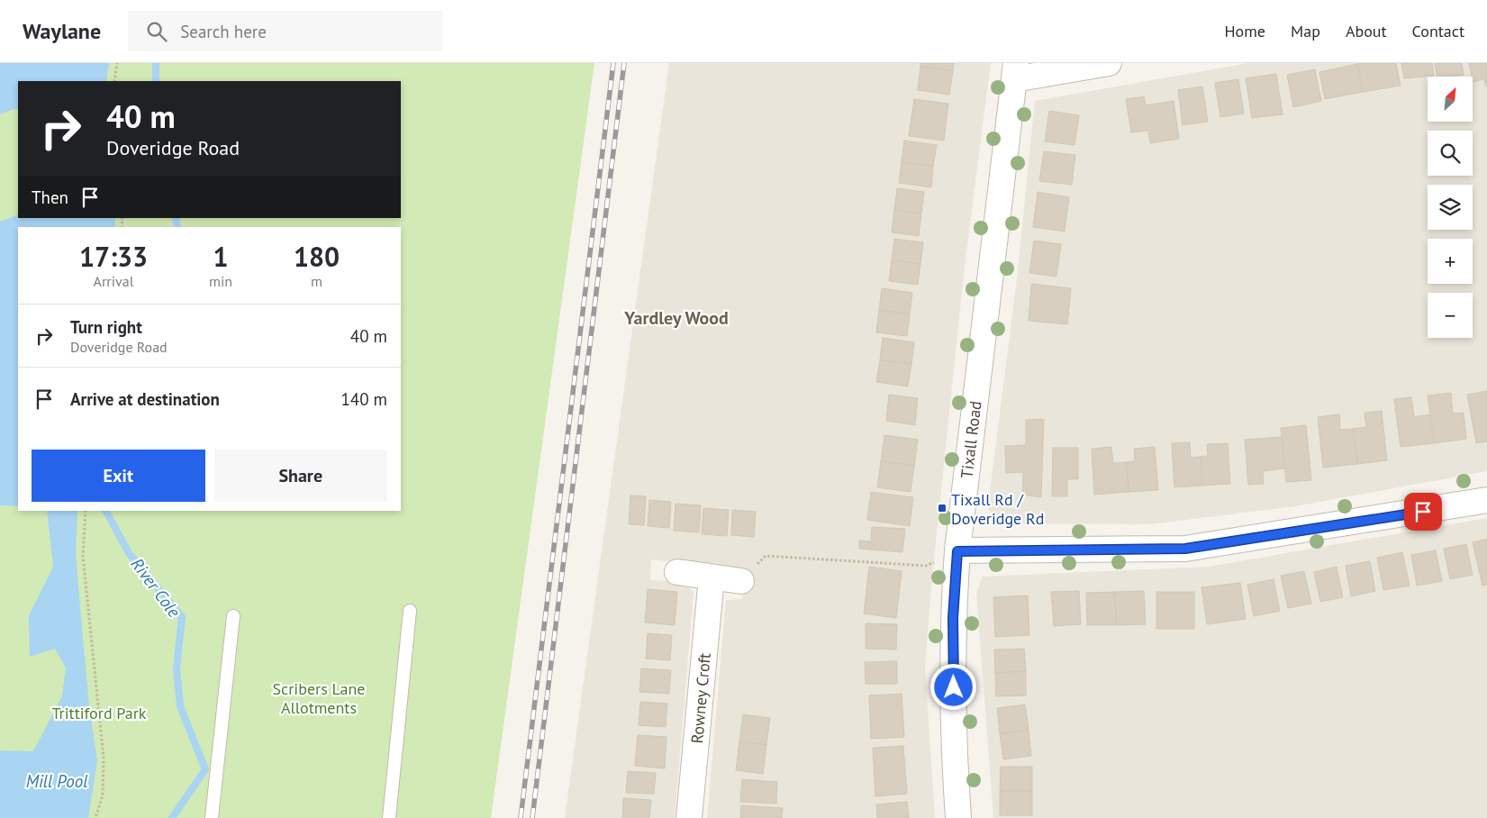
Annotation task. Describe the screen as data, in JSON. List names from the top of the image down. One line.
{"streets":{"street":["Tixall Road","Rowney Croft"]},"districts":["Yardley Wood"],"water":["River Cole","Mill Pool"],"parks":["Scribers Lane Allotments","Trittiford Park"],"places":{"transit":["Tixall Rd / Doveridge Rd"]},"north":"top right","page":{"header":"Waylane","search":"Search here","nav":["Home","Map","About","Contact"],"map_buttons":["+","−"],"turn":["40 m","Doveridge Road"],"then":"Then","eta":["17:33","Arrival","1","min","180","m"],"list":[{"name":"Turn right","note":"Doveridge Road","value":"40 m"},{"name":"Arrive at destination","value":"140 m"}],"buttons":["Exit","Share"]}}
